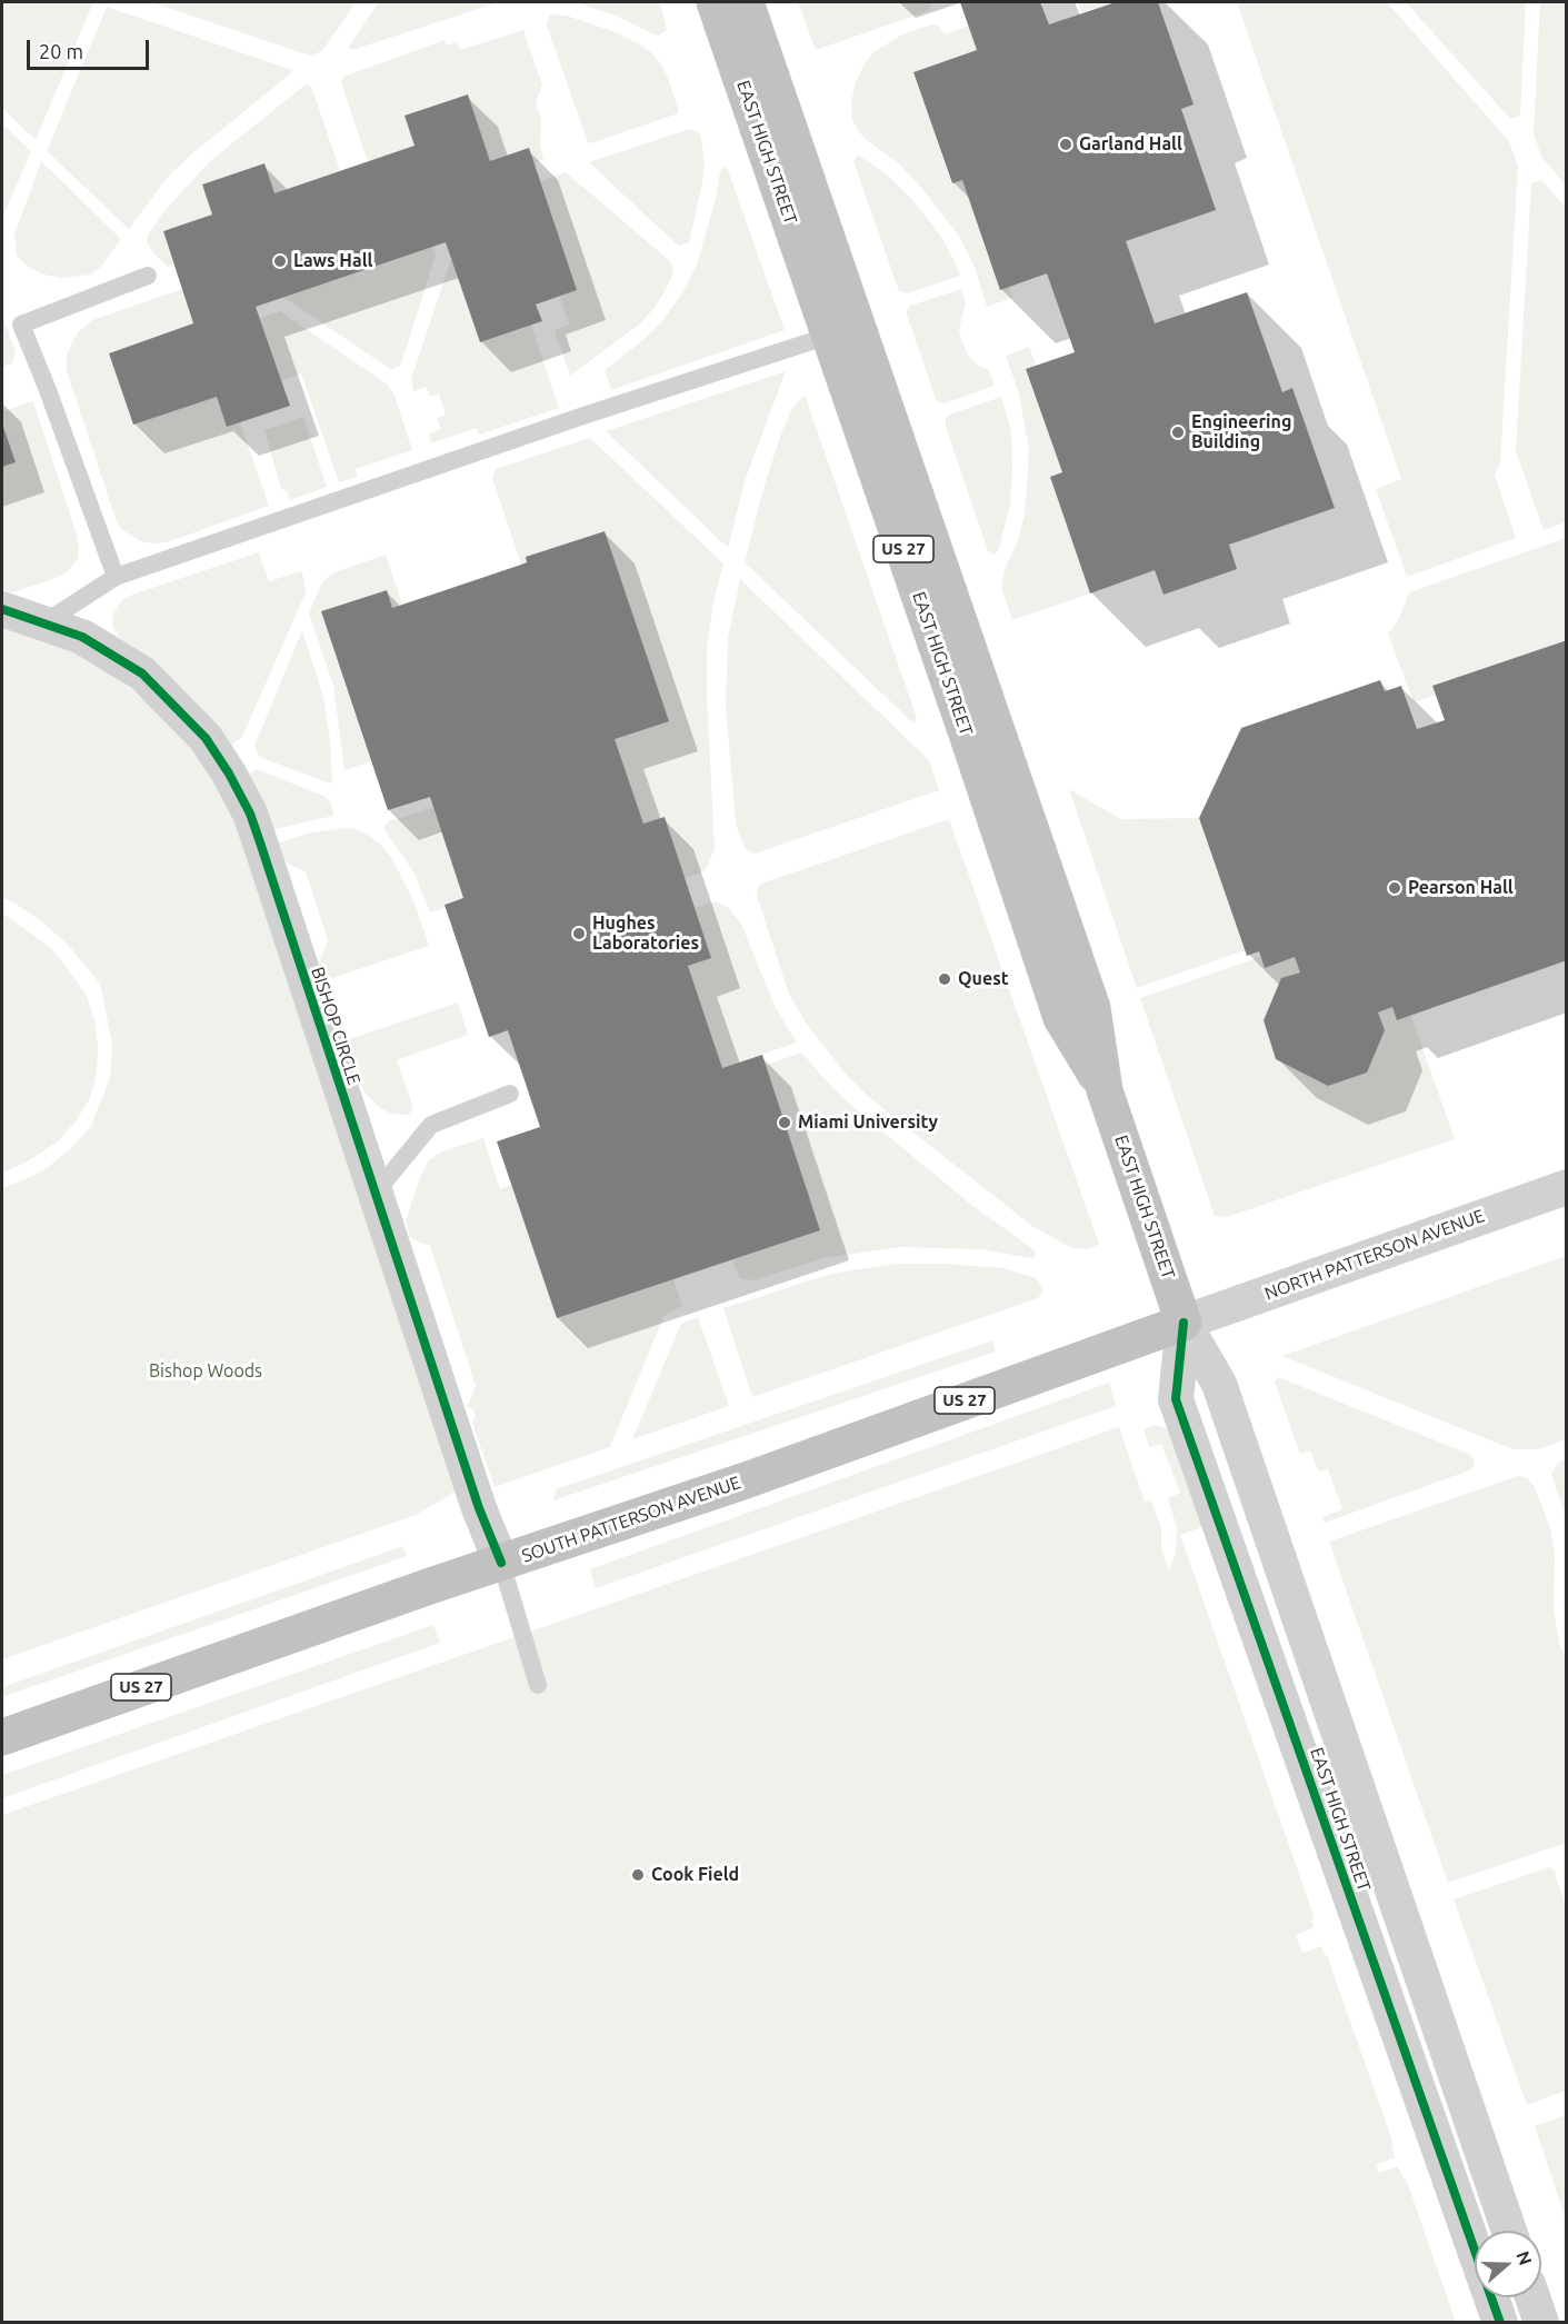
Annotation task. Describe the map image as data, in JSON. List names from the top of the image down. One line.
{"streets":{"highway":["EAST HIGH STREET","US 27","SOUTH PATTERSON AVENUE"],"street":["BISHOP CIRCLE","NORTH PATTERSON AVENUE"]},"crossings":[["EAST HIGH STREET","NORTH PATTERSON AVENUE"],["EAST HIGH STREET","SOUTH PATTERSON AVENUE"],["BISHOP CIRCLE","SOUTH PATTERSON AVENUE"],["NORTH PATTERSON AVENUE","SOUTH PATTERSON AVENUE"]],"parks":["Bishop Woods"],"places":["Garland Hall","Laws Hall","Engineering Building","Pearson Hall","Hughes Laboratories","Quest","Miami University","Cook Field"],"scale_bar":"20 m","north":"right"}
